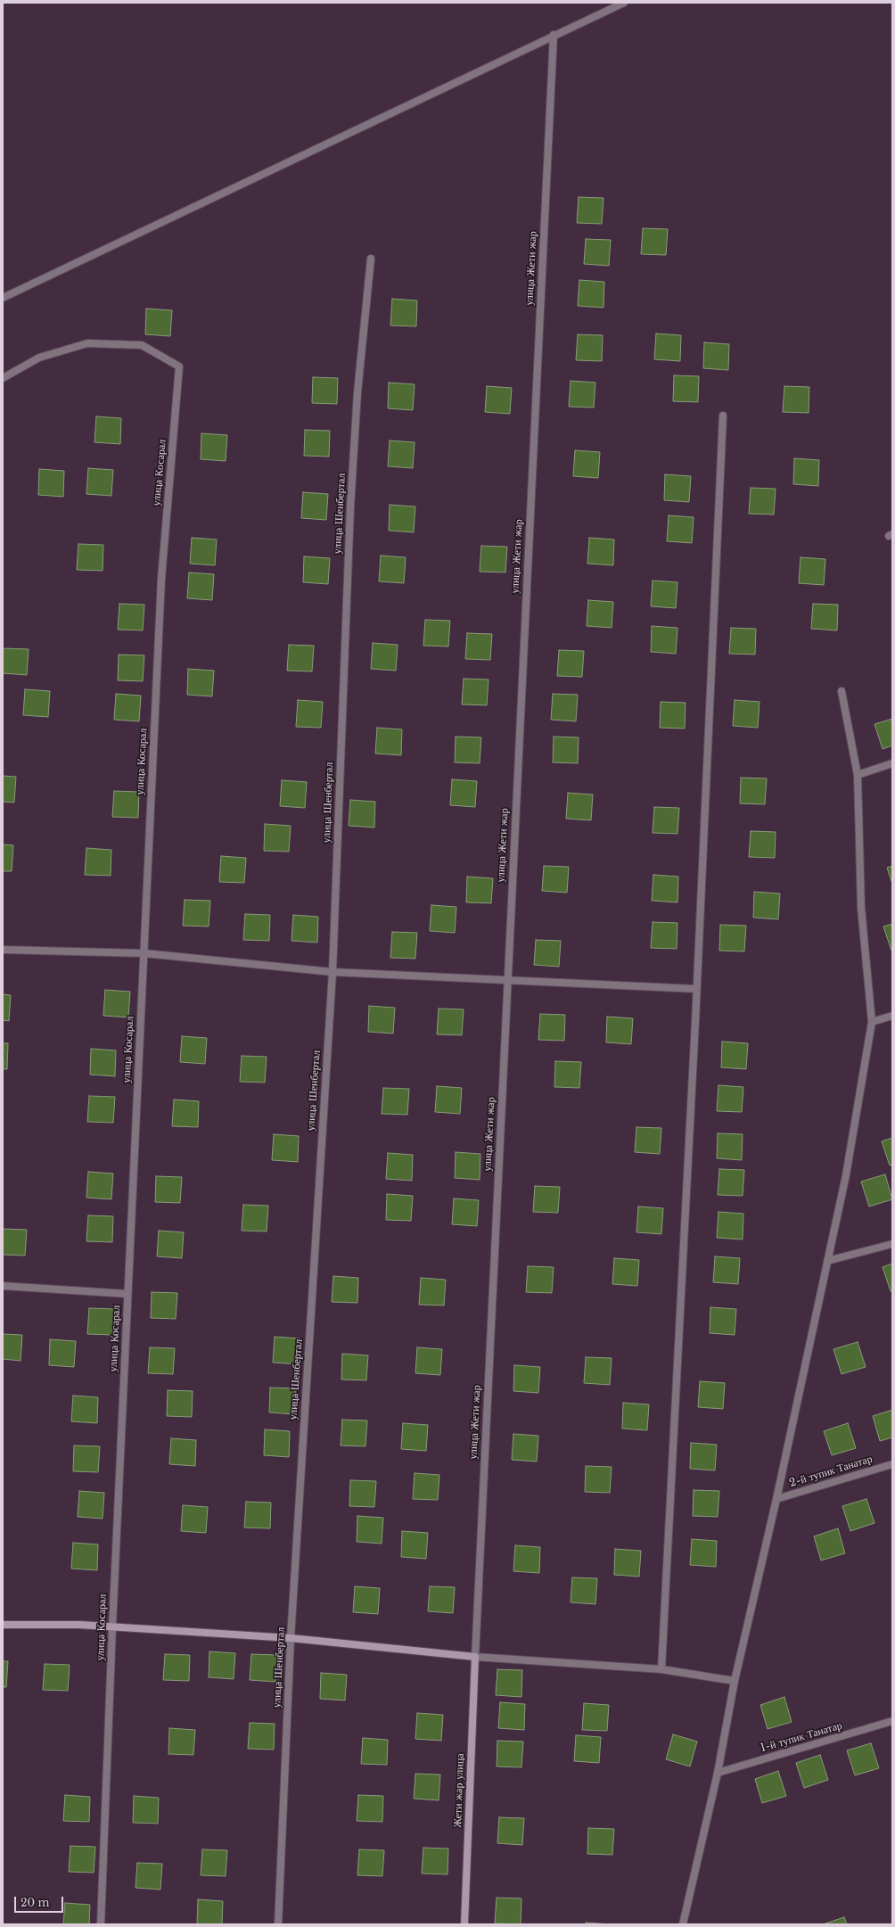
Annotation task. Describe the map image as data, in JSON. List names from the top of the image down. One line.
{"streets":{"street":["улица Жети жар","улица Косарал","улица Шенбертал","2-й тупик Танатар","1-й тупик Танатар","Жети жар улица"]},"crossings":[["улица Жети жар","Жети жар улица"]],"scale_bar":"20 m"}
